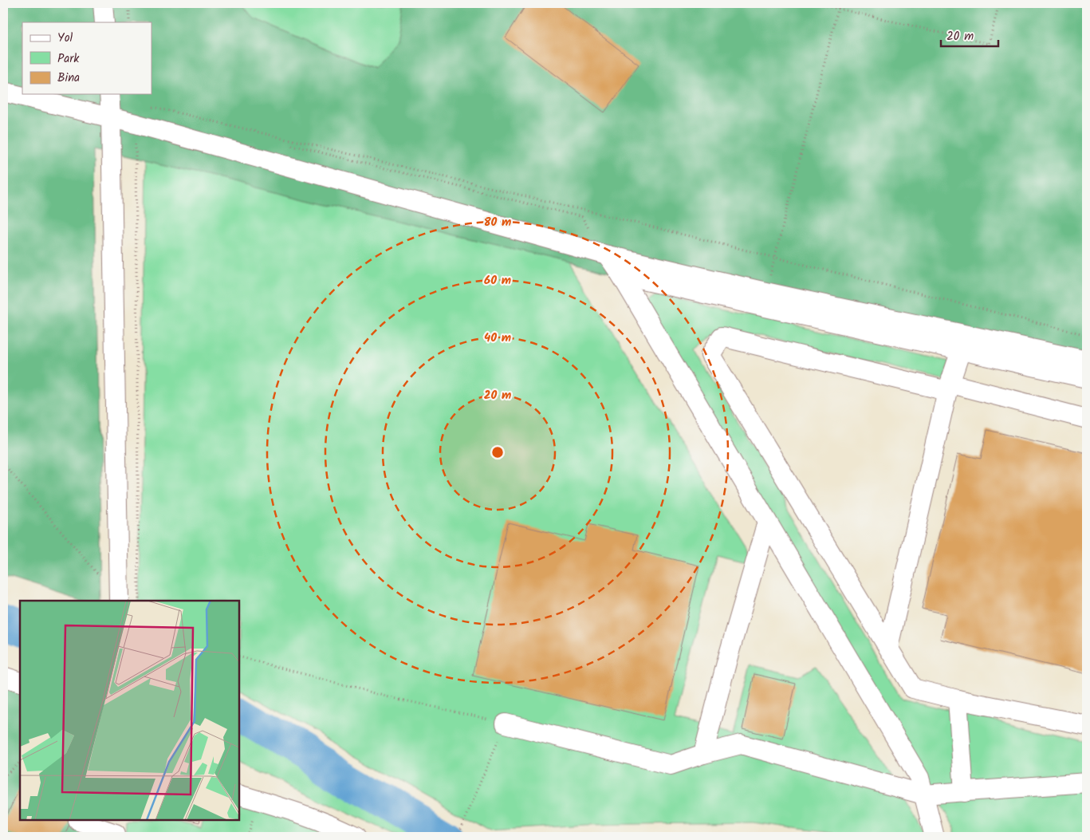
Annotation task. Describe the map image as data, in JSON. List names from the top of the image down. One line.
{"legend":["Yol","Park","Bina"],"scale_bar":"20 m","rings":["80 m","60 m","40 m","20 m"]}
